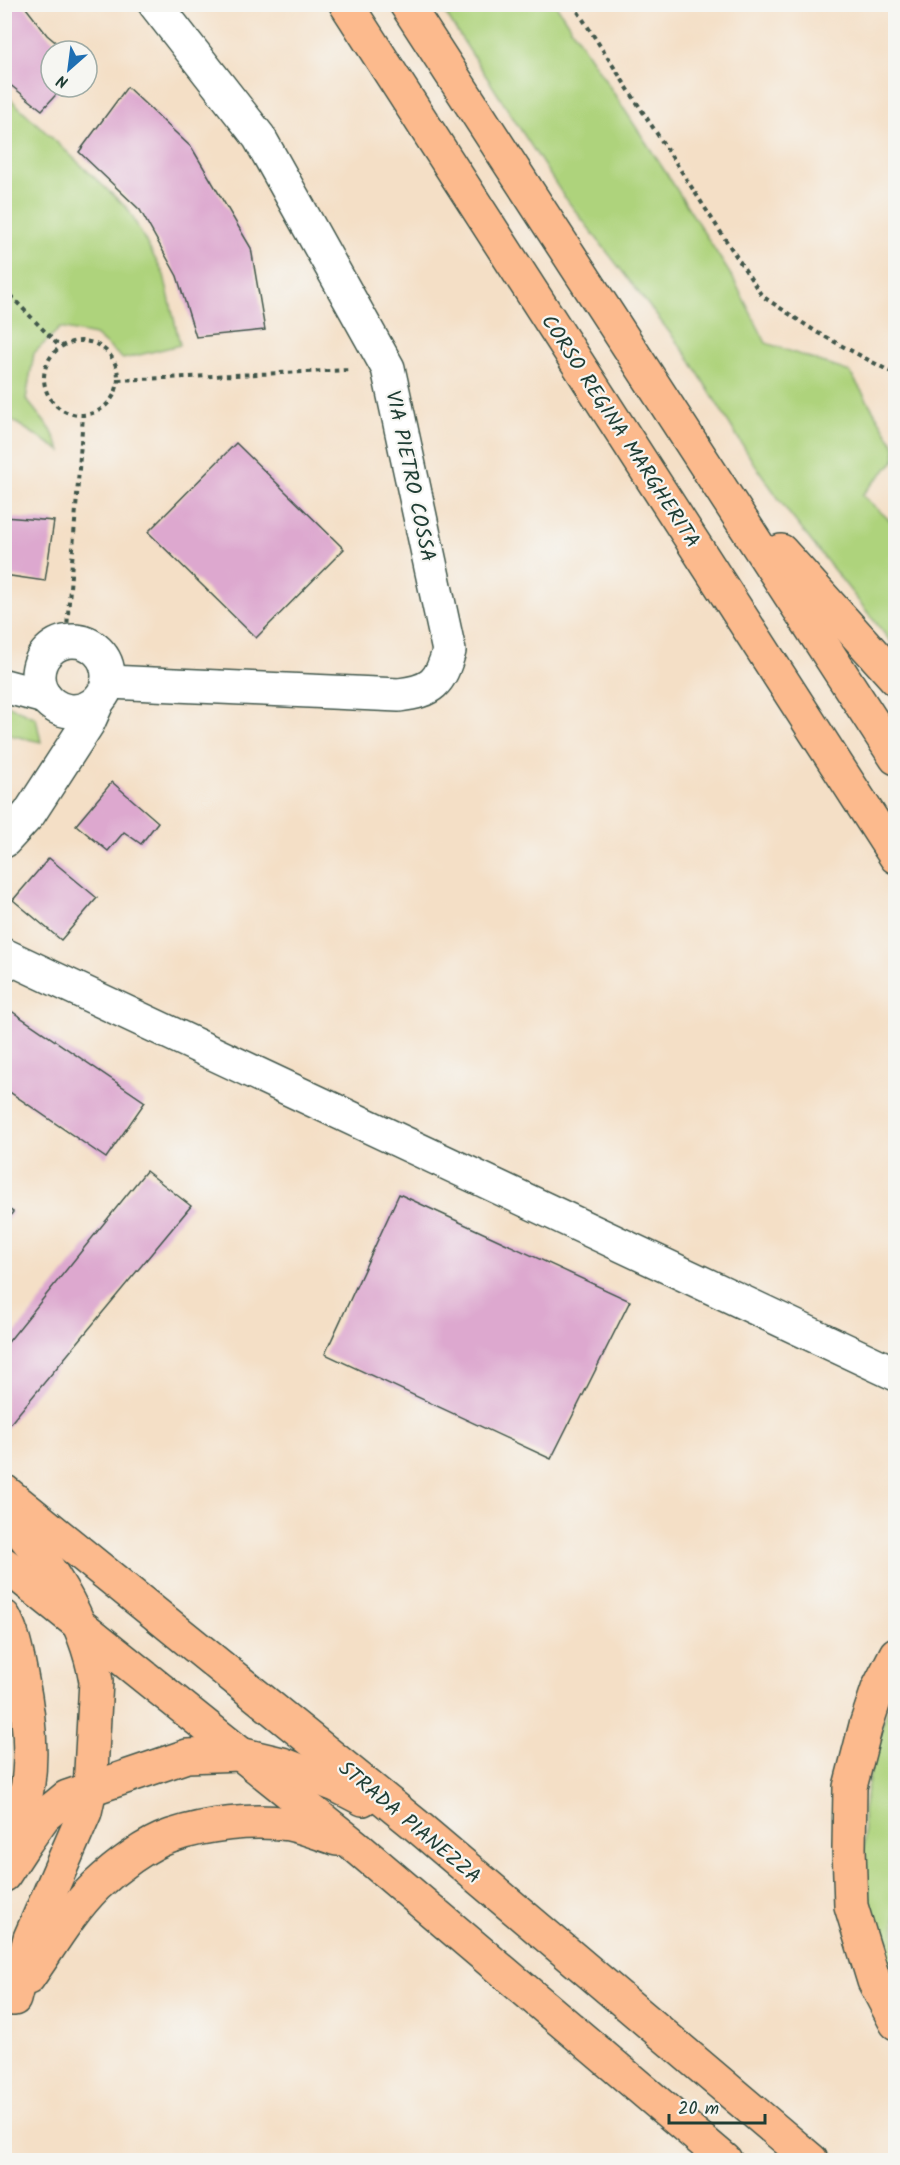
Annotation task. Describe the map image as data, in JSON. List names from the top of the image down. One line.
{"streets":{"main road":["CORSO REGINA MARGHERITA","STRADA PIANEZZA"],"street":["VIA PIETRO COSSA"]},"scale_bar":"20 m","north":"bottom left"}
